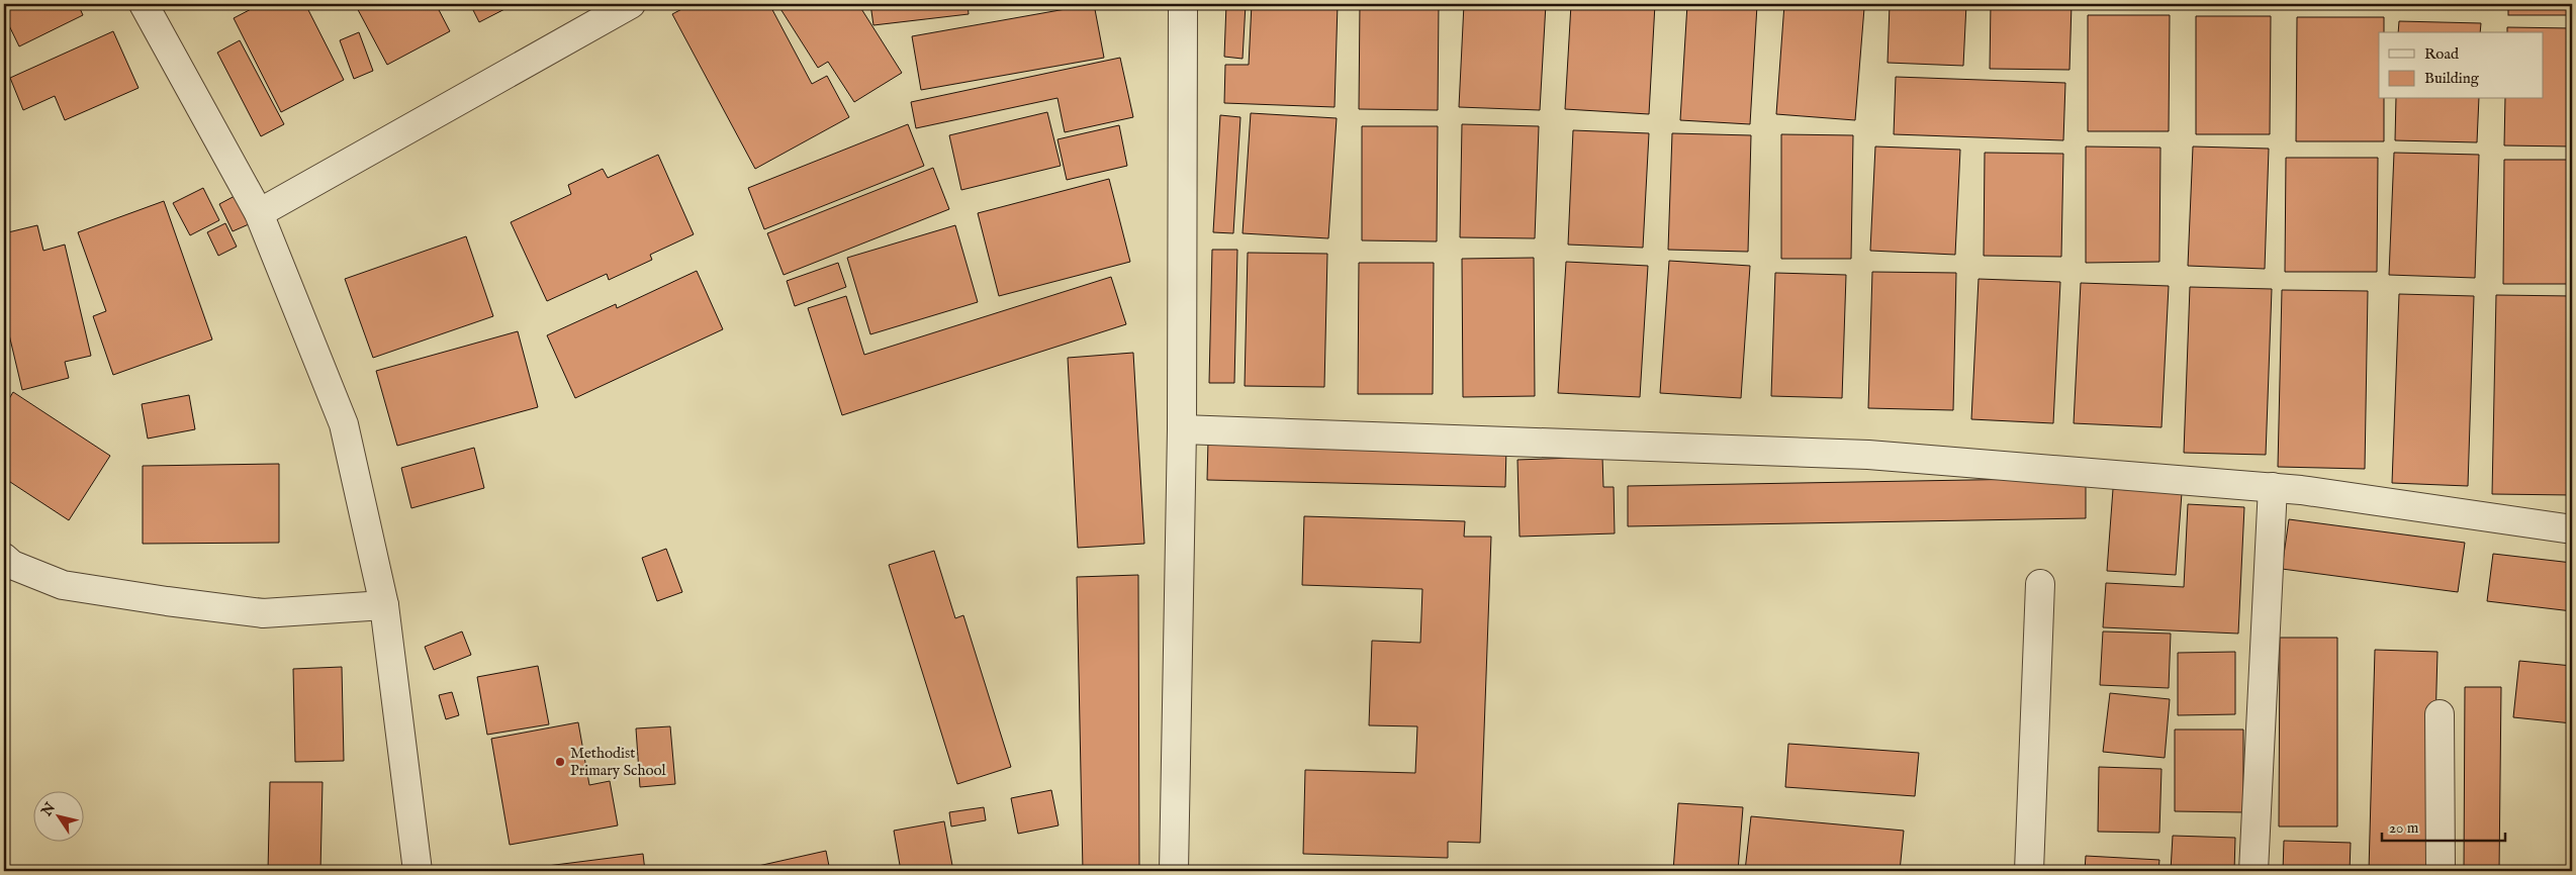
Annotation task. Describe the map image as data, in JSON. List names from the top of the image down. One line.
{"places":["Methodist Primary School"],"legend":["Road","Building"],"scale_bar":"20 m","north":"top left"}
